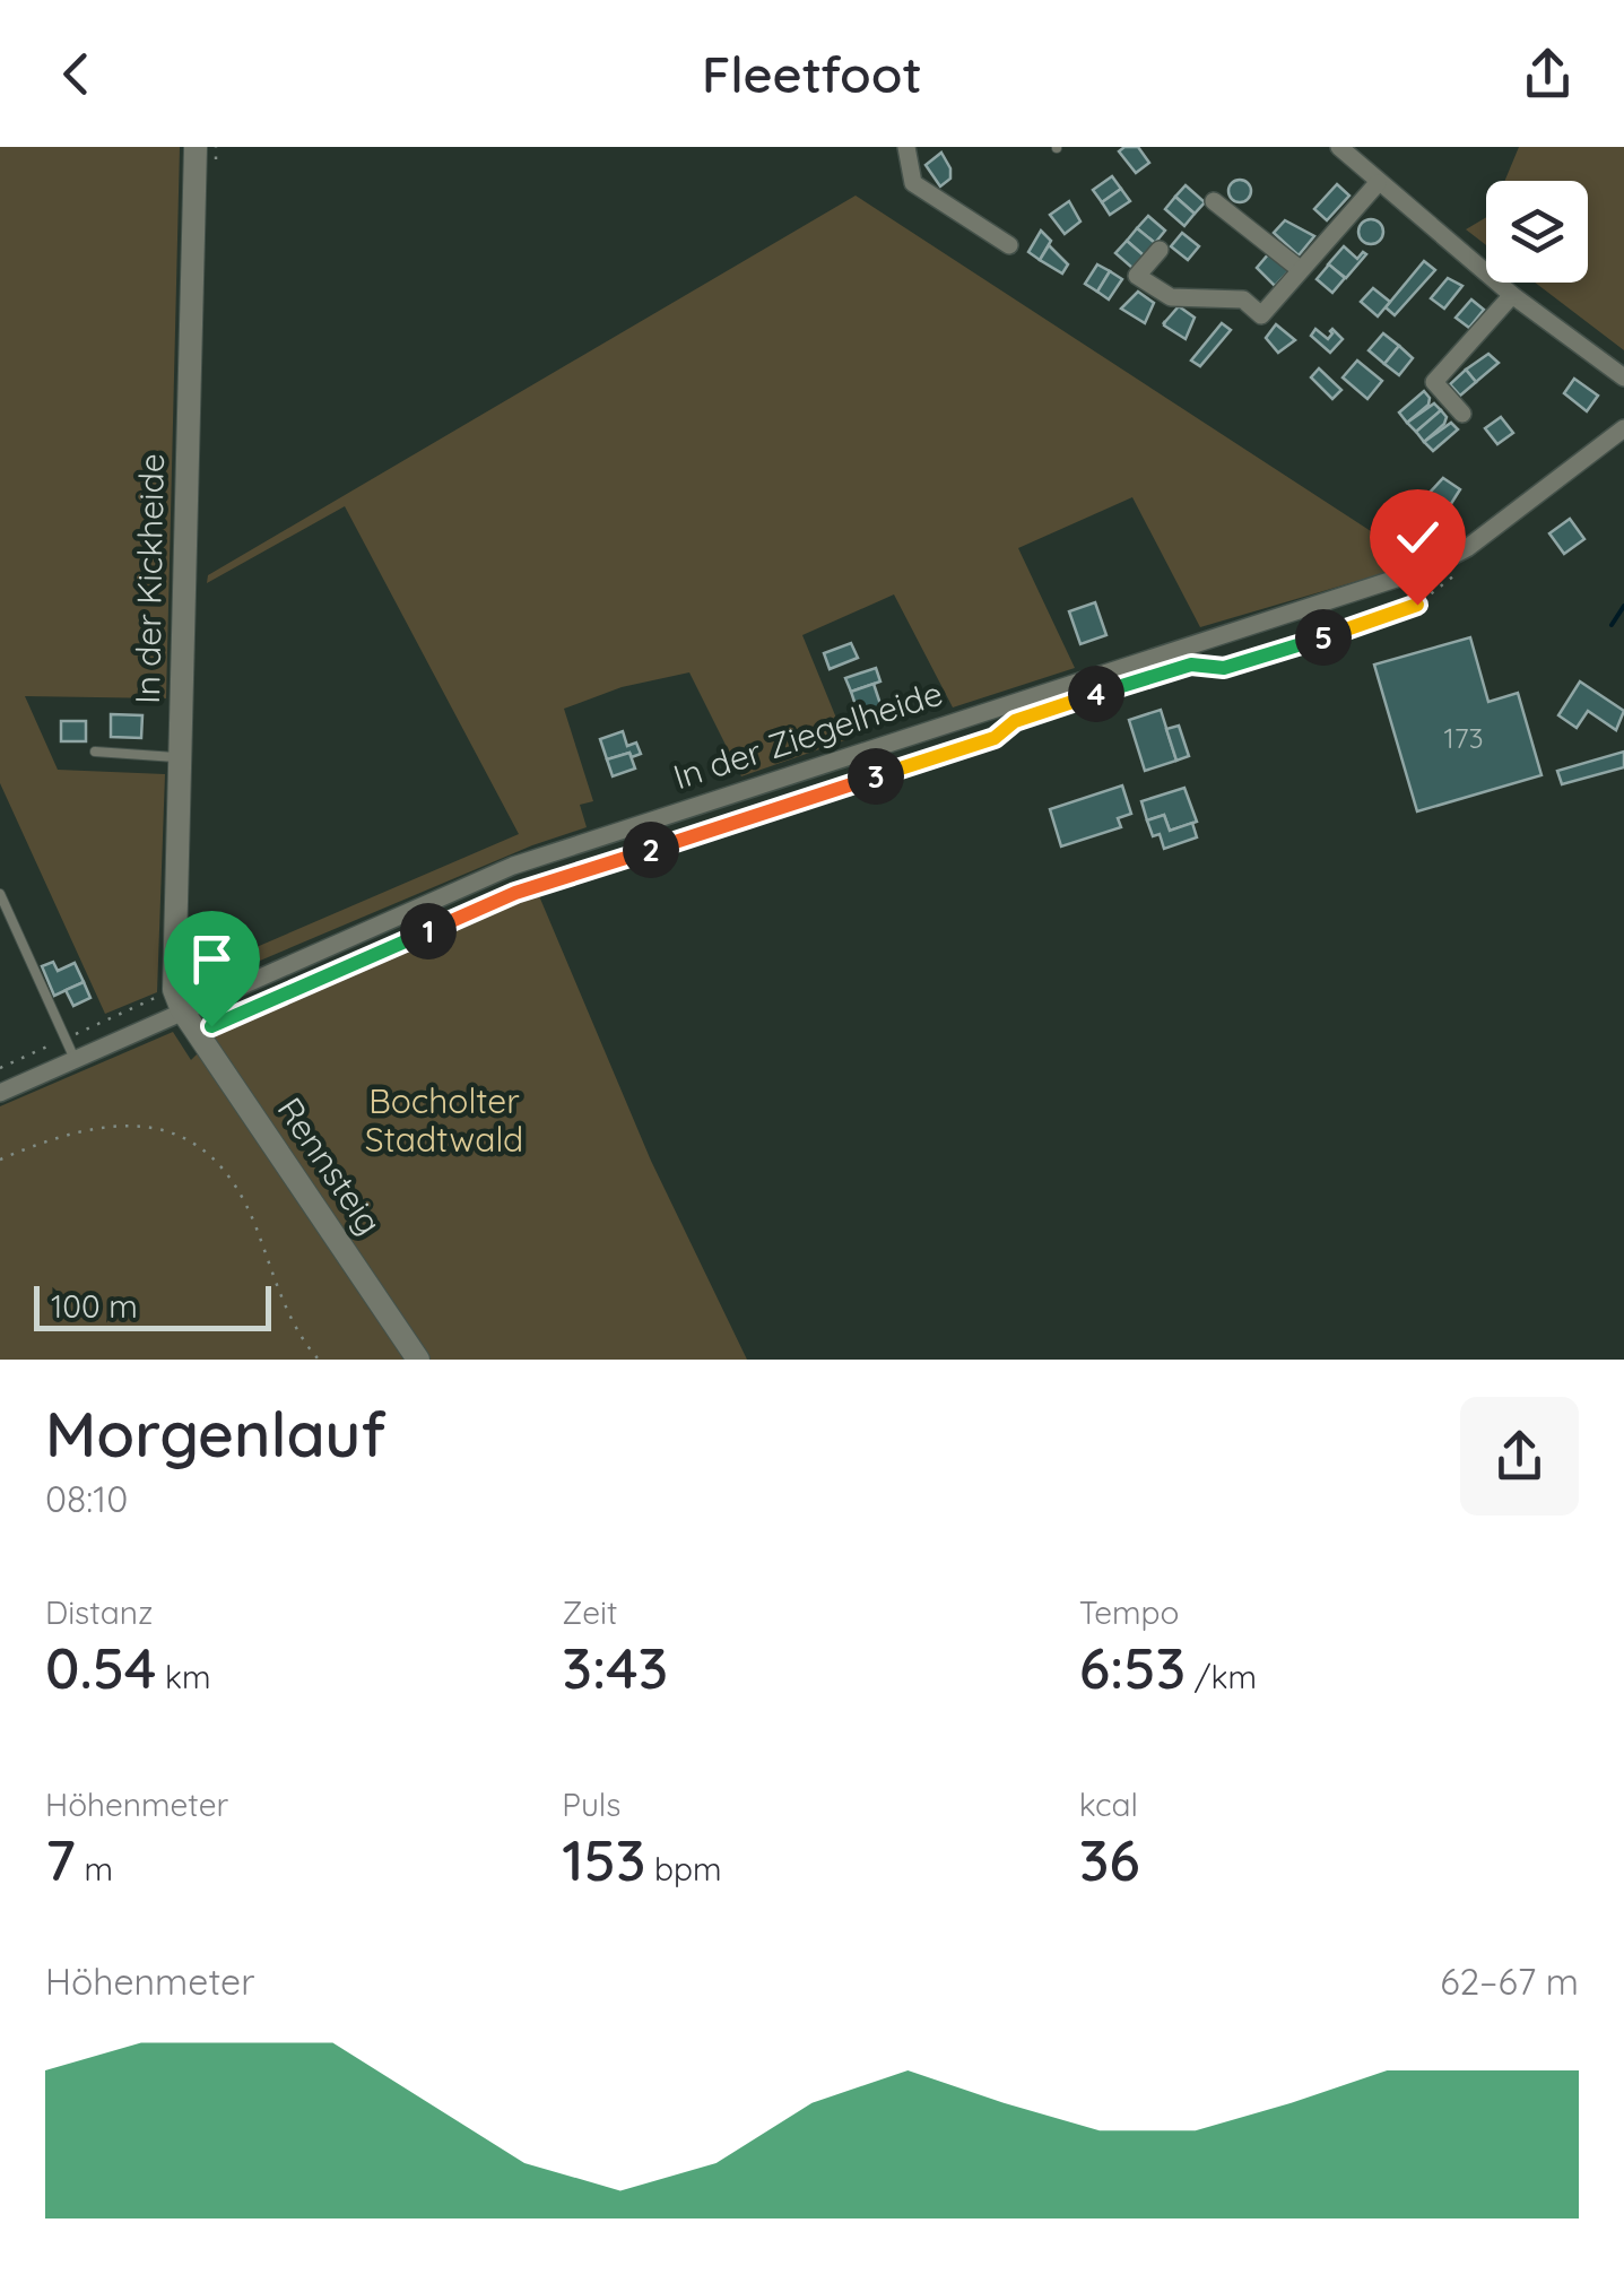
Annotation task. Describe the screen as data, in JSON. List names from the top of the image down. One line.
{"streets":{"street":["In der Kickheide","In der Ziegelheide","Rennsteig"]},"crossings":[["In der Kickheide","In der Ziegelheide"],["In der Kickheide","Rennsteig"],["In der Ziegelheide","Rennsteig"]],"parks":["Bocholter Stadtwald"],"house_numbers":["173"],"scale_bar":"100 m","page":{"header":"Fleetfoot","pins":["5","4","3","2","1"],"scale":"100 m","heading":["Morgenlauf","08:10"],"stats":[["Distanz","0.54 km"],["Zeit","3:43"],["Tempo","6:53 /km"],["Höhenmeter","7 m"],["Puls","153 bpm"],["kcal","36"]],"chart":["Höhenmeter","62–67 m"]}}
